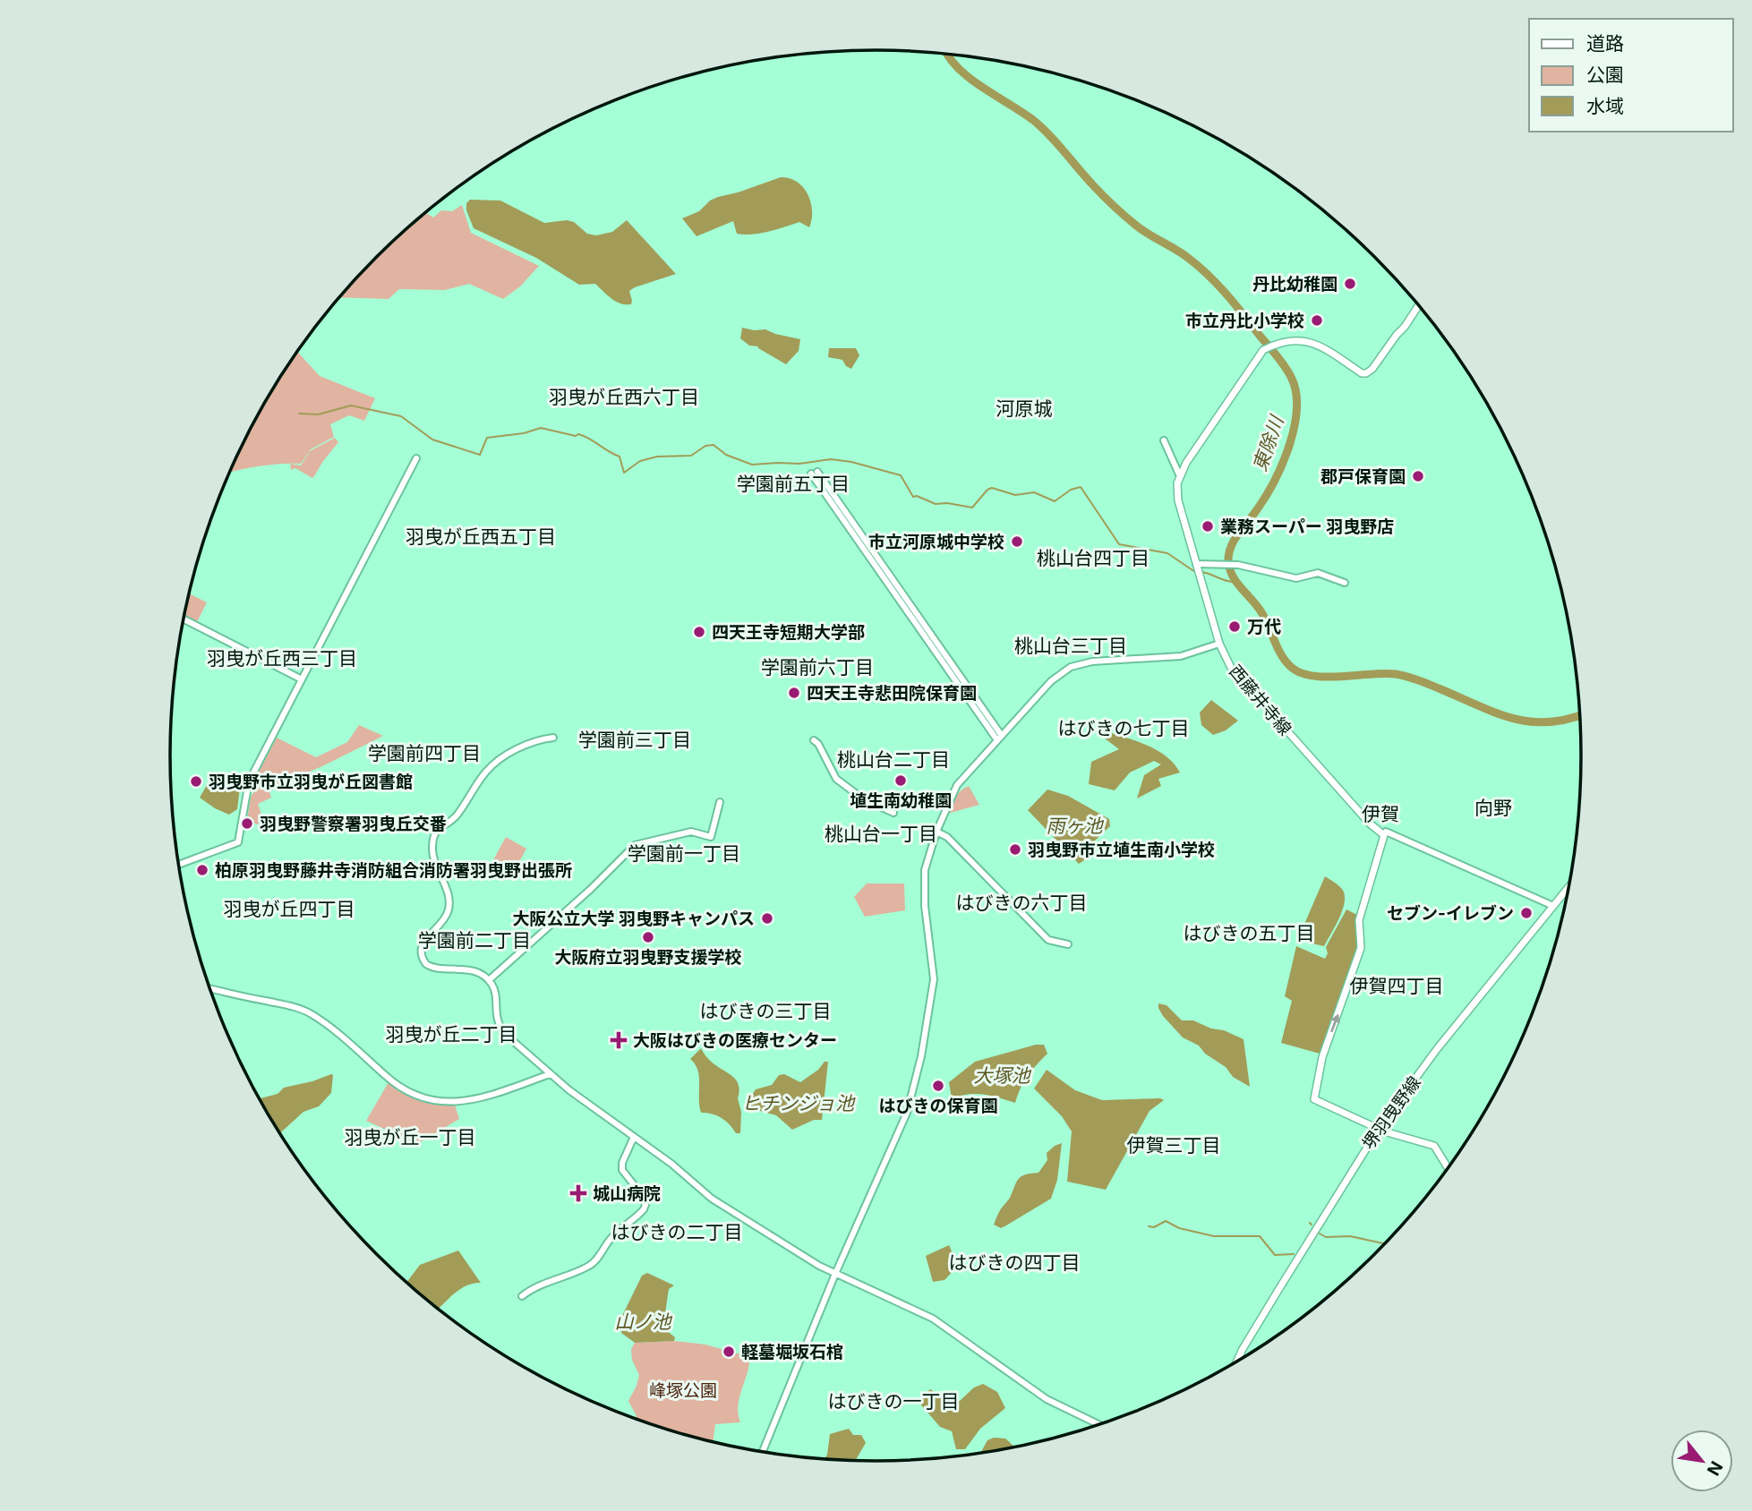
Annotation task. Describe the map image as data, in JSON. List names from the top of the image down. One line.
{"streets":{"main road":["西藤井寺線","堺羽曳野線"]},"crossings":[["西藤井寺線","堺羽曳野線"]],"one_way":["西藤井寺線"],"districts":["羽曳が丘西六丁目","河原城","学園前五丁目","羽曳が丘西五丁目","桃山台四丁目","桃山台三丁目","羽曳が丘西三丁目","学園前六丁目","はびきの七丁目","学園前三丁目","学園前四丁目","桃山台二丁目","向野","伊賀","桃山台一丁目","学園前一丁目","はびきの六丁目","羽曳が丘四丁目","はびきの五丁目","学園前二丁目","伊賀四丁目","はびきの三丁目","羽曳が丘二丁目","羽曳が丘一丁目","伊賀三丁目","はびきの二丁目","はびきの四丁目","はびきの一丁目"],"water":["東除川","雨ヶ池","大塚池","ヒチンジョ池","山ノ池"],"parks":["峰塚公園"],"places":{"other":["丹比幼稚園","市立丹比小学校","郡戸保育園","業務スーパー 羽曳野店","市立河原城中学校","万代","四天王寺短期大学部","四天王寺悲田院保育園","埴生南幼稚園","羽曳野市立羽曳が丘図書館","羽曳野警察署羽曳丘交番","羽曳野市立埴生南小学校","柏原羽曳野藤井寺消防組合消防署羽曳野出張所","セブン-イレブン","大阪公立大学 羽曳野キャンパス","大阪府立羽曳野支援学校","はびきの保育園","軽墓堀坂石棺"],"health":["大阪はびきの医療センター","城山病院"]},"legend":["道路","公園","水域"],"north":"bottom right"}
